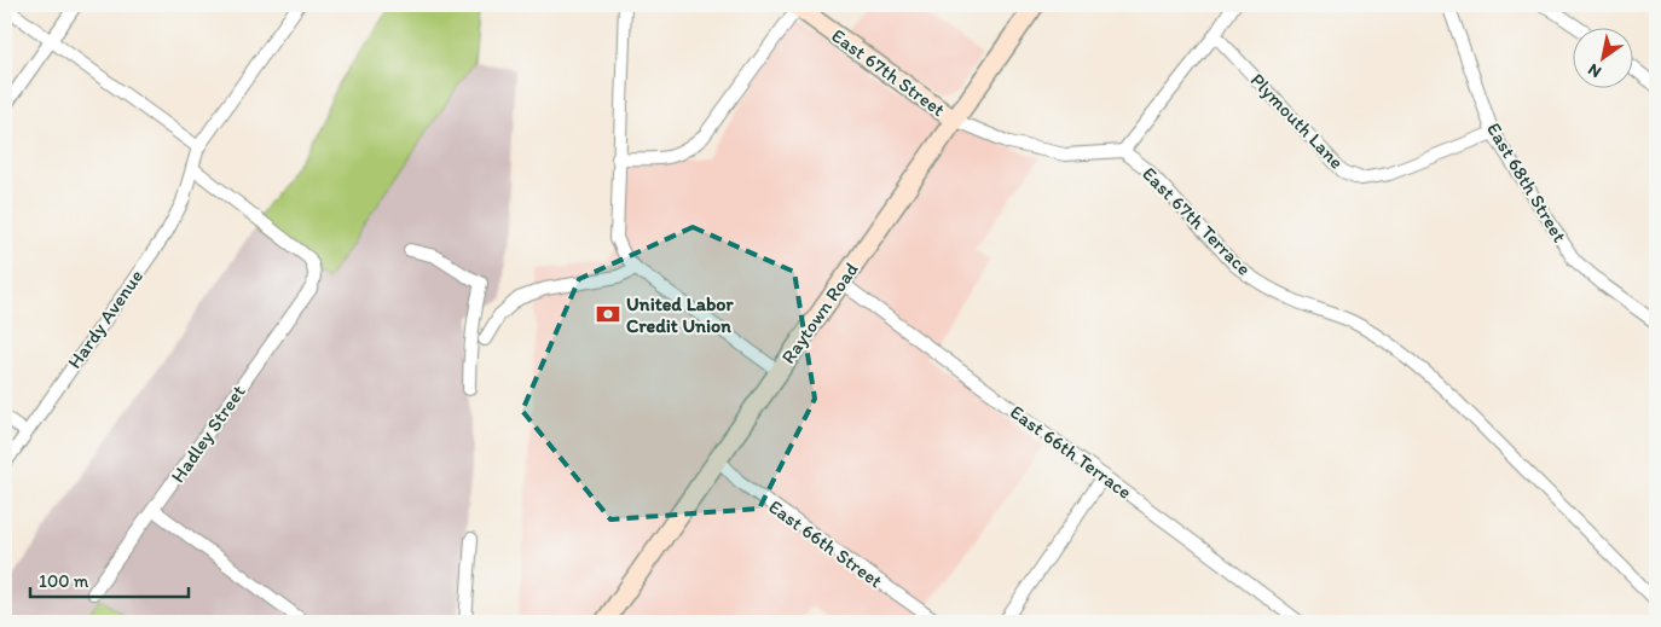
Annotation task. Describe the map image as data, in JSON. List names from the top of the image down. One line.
{"streets":{"main road":["East 67th Street","Raytown Road"],"street":["Plymouth Lane","East 68th Street","East 67th Terrace","Hardy Avenue","Hadley Street","East 66th Terrace","East 66th Street"]},"crossings":[["East 67th Street","Raytown Road"],["Plymouth Lane","East 68th Street"],["Raytown Road","East 66th Terrace"],["Raytown Road","East 66th Street"],["Hardy Avenue","Hadley Street"]],"places":{"bank":["United Labor Credit Union"]},"scale_bar":"100 m","north":"bottom left"}
